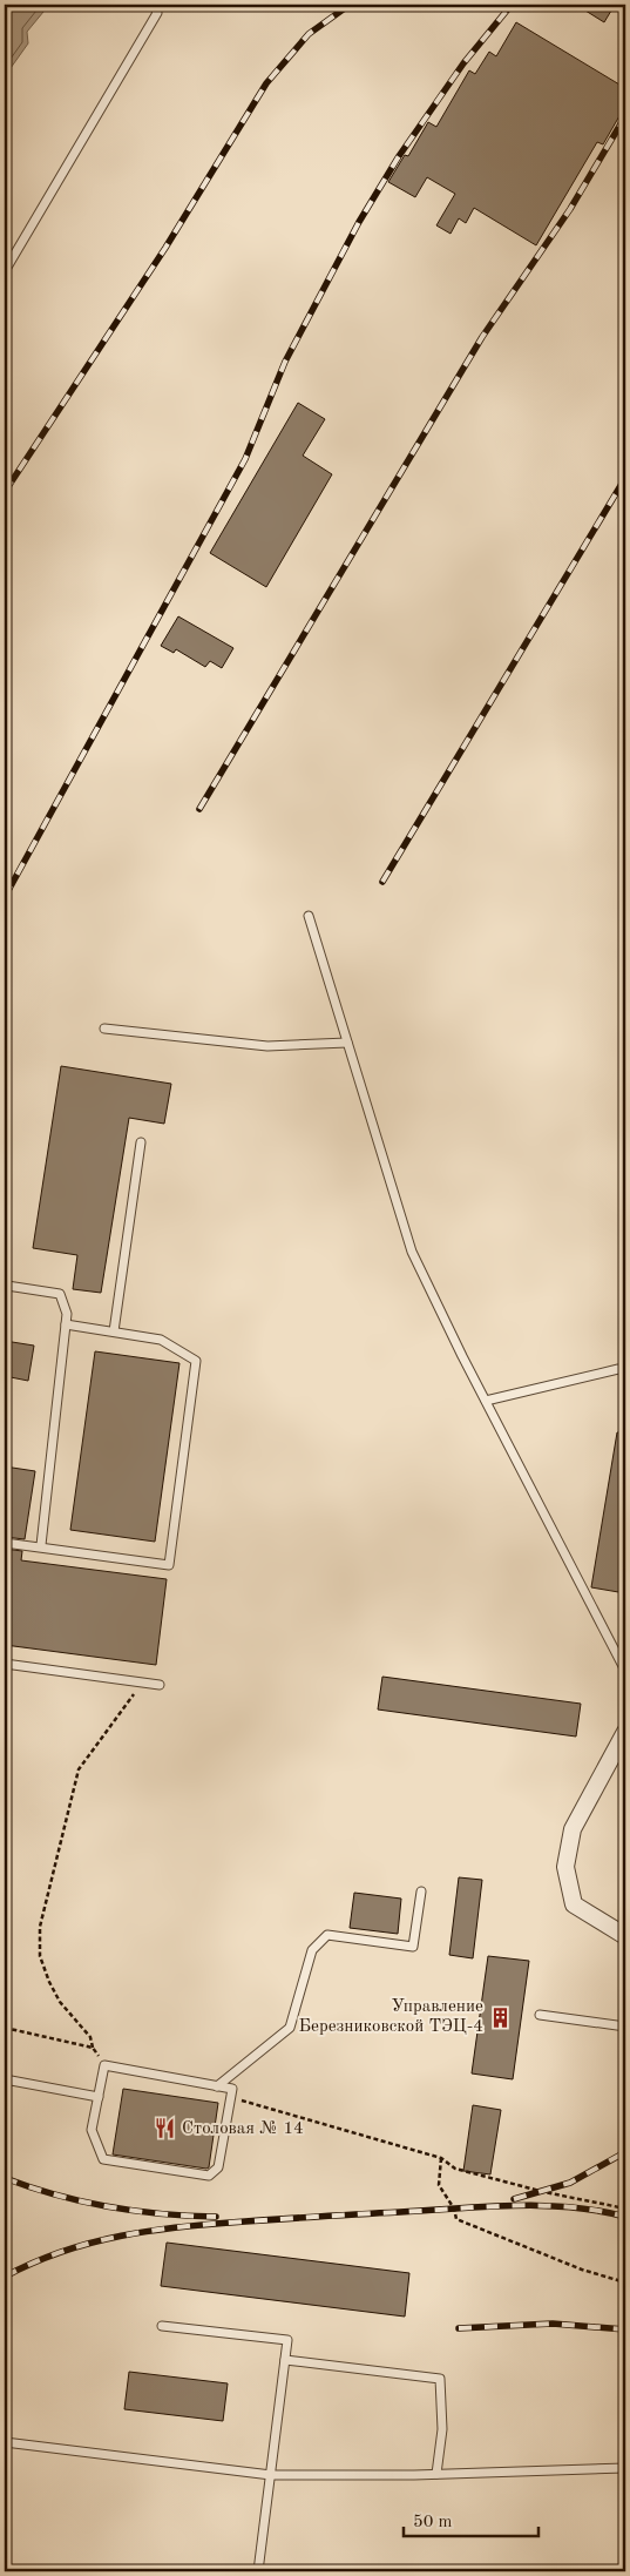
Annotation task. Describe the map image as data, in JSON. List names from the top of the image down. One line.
{"places":{"building":["Управление Березниковской ТЭЦ-4"],"restaurant":["Cтоловая № 14"]},"scale_bar":"50 m"}
